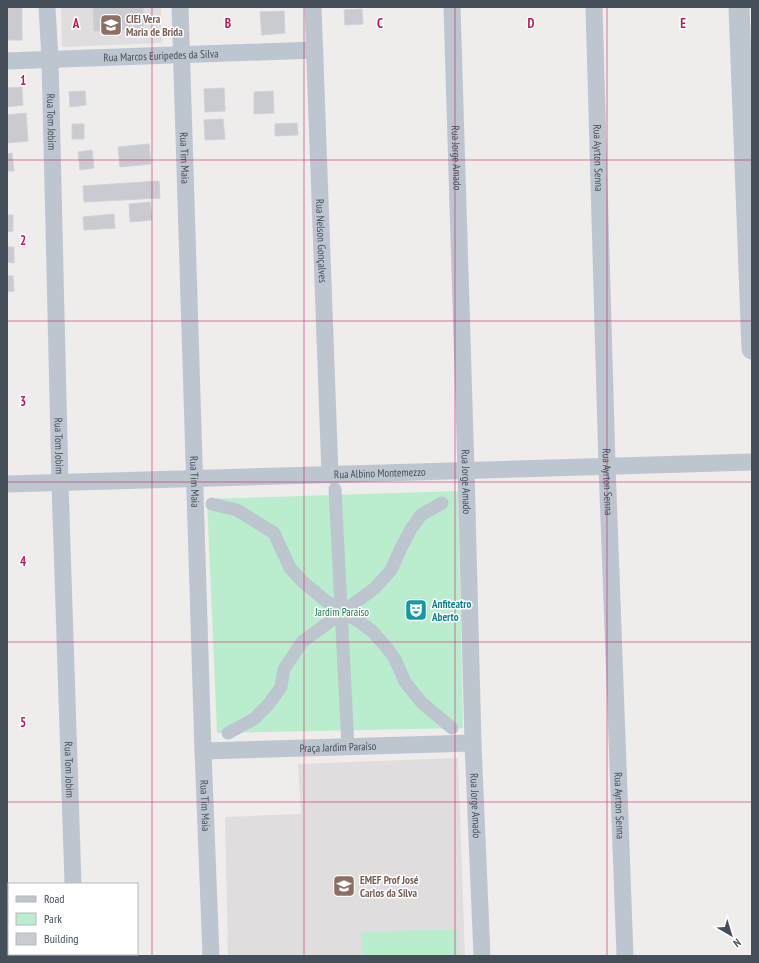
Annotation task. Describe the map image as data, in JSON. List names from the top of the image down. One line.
{"streets":{"street":["Rua Marcos Euripedes da Silva","Rua Tom Jobim","Rua Tim Maia","Rua Jorge Amado","Rua Ayrton Senna","Rua Nelson Gonçalves","Rua Albino Montemezzo","Praça Jardim Paraíso"]},"crossings":[["Rua Marcos Euripedes da Silva","Rua Tom Jobim"],["Rua Marcos Euripedes da Silva","Rua Tim Maia"],["Rua Marcos Euripedes da Silva","Rua Nelson Gonçalves"],["Rua Tom Jobim","Rua Albino Montemezzo"],["Rua Tim Maia","Rua Albino Montemezzo"],["Rua Tim Maia","Praça Jardim Paraíso"],["Rua Jorge Amado","Rua Albino Montemezzo"],["Rua Jorge Amado","Praça Jardim Paraíso"],["Rua Ayrton Senna","Rua Albino Montemezzo"],["Rua Nelson Gonçalves","Rua Albino Montemezzo"]],"parks":["Jardim Paraíso"],"places":{"school or university":["CIEI Vera Maria de Brida","EMEF Prof José Carlos da Silva"],"theatre":["Anfiteatro Aberto"]},"legend":["Road","Park","Building"],"north":"bottom right","grid":{"columns":["A","B","C","D","E"],"rows":["1","2","3","4","5"]}}
